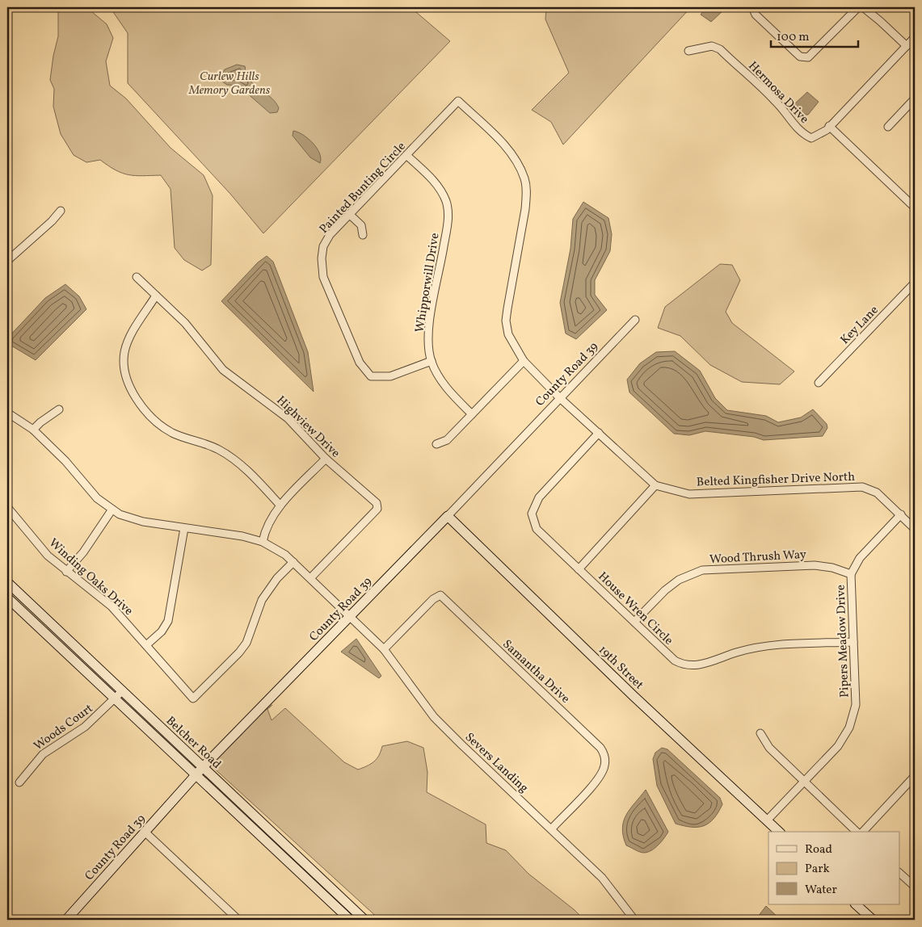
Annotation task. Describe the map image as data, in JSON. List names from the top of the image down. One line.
{"streets":{"street":["Hermosa Drive","Painted Bunting Circle","Whipporwill Drive","Key Lane","County Road 39","Highview Drive","Belted Kingfisher Drive North","Wood Thrush Way","Winding Oaks Drive","House Wren Circle","Pipers Meadow Drive","19th Street","Samantha Drive","Woods Court","Belcher Road","Severs Landing"]},"crossings":[["Painted Bunting Circle","Whipporwill Drive"],["Painted Bunting Circle","Belted Kingfisher Drive North"],["County Road 39","Belted Kingfisher Drive North"],["County Road 39","19th Street"],["County Road 39","Belcher Road"],["County Road 39","Severs Landing"],["Highview Drive","Severs Landing"],["Belted Kingfisher Drive North","House Wren Circle"],["Wood Thrush Way","House Wren Circle"],["Wood Thrush Way","Pipers Meadow Drive"],["Winding Oaks Drive","Severs Landing"],["House Wren Circle","Pipers Meadow Drive"],["Pipers Meadow Drive","19th Street"],["Samantha Drive","Severs Landing"],["Woods Court","Belcher Road"]],"parks":["Curlew Hills Memory Gardens"],"legend":["Road","Park","Water"],"scale_bar":"100 m"}
